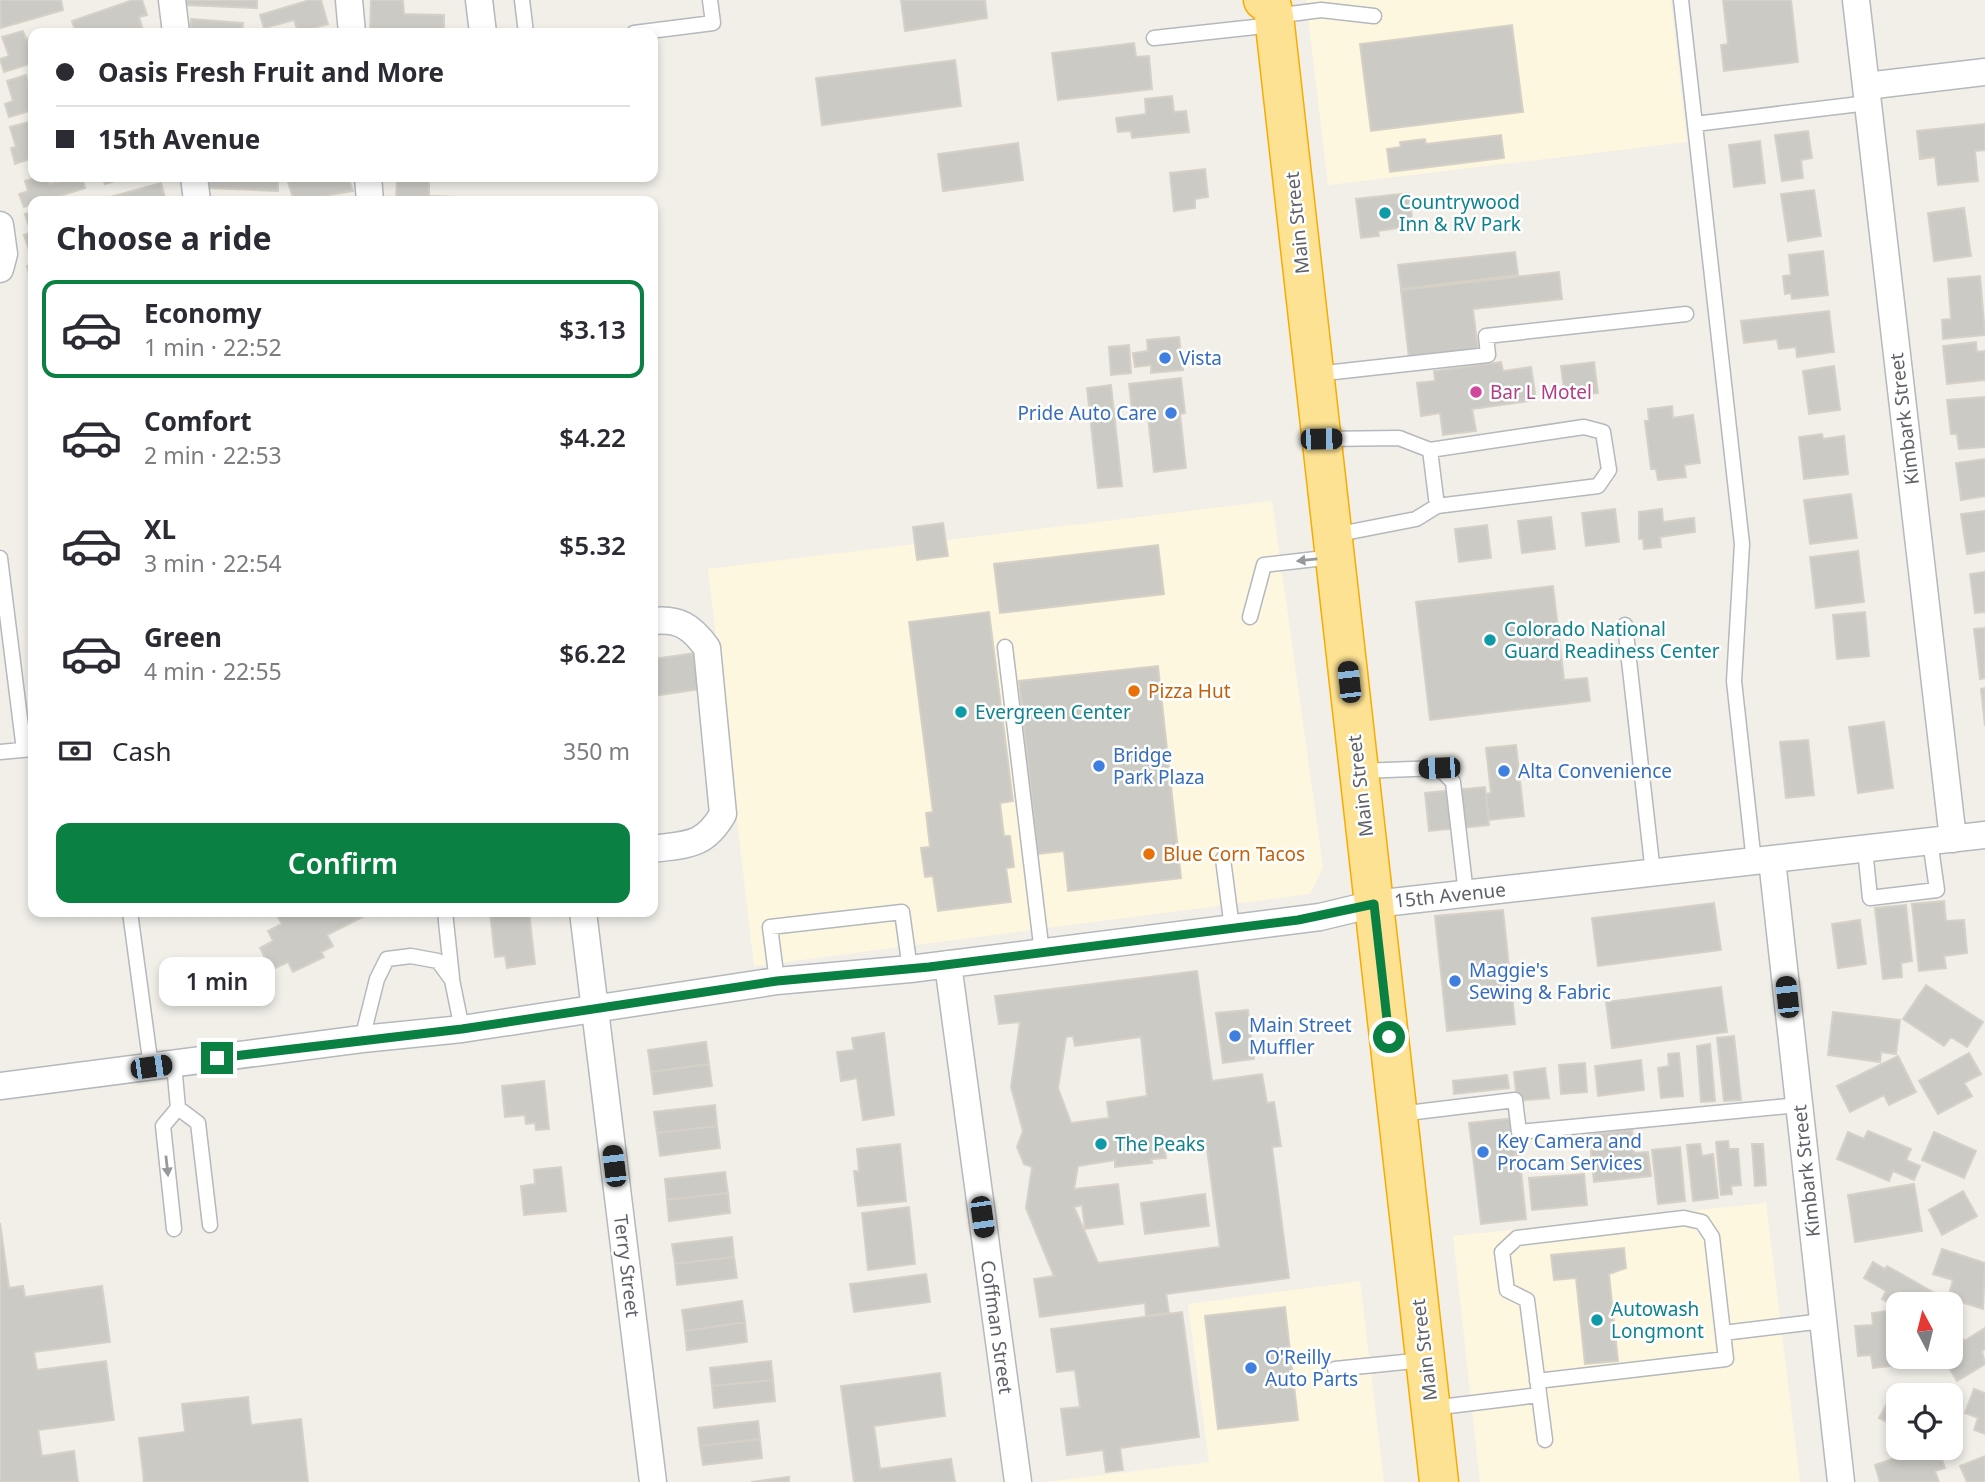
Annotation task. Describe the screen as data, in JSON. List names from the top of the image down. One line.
{"streets":{"highway":["Main Street"],"street":["Kimbark Street","15th Avenue","Terry Street","Coffman Street"]},"crossings":[["Main Street","15th Avenue"],["Kimbark Street","15th Avenue"],["15th Avenue","Terry Street"],["15th Avenue","Coffman Street"]],"places":["Countrywood Inn & RV Park","Vista","Bar L Motel","Pride Auto Care","Colorado National Guard Readiness Center","Pizza Hut","Evergreen Center","Bridge Park Plaza","Alta Convenience","Blue Corn Tacos","Maggie's Sewing & Fabric","Main Street Muffler","The Peaks","Key Camera and Procam Services","Autowash Longmont","O'Reilly Auto Parts"],"north":"top","page":{"banner":["Oasis Fresh Fruit and More","15th Avenue"],"heading":"Choose a ride","list":[{"name":"Economy","note":"1 min · 22:52","value":"$3.13"},{"name":"Comfort","note":"2 min · 22:53","value":"$4.22"},{"name":"XL","note":"3 min · 22:54","value":"$5.32"},{"name":"Green","note":"4 min · 22:55","value":"$6.22"}],"pay":["Cash","350 m"],"buttons":"Confirm","bubble":"1 min"}}
